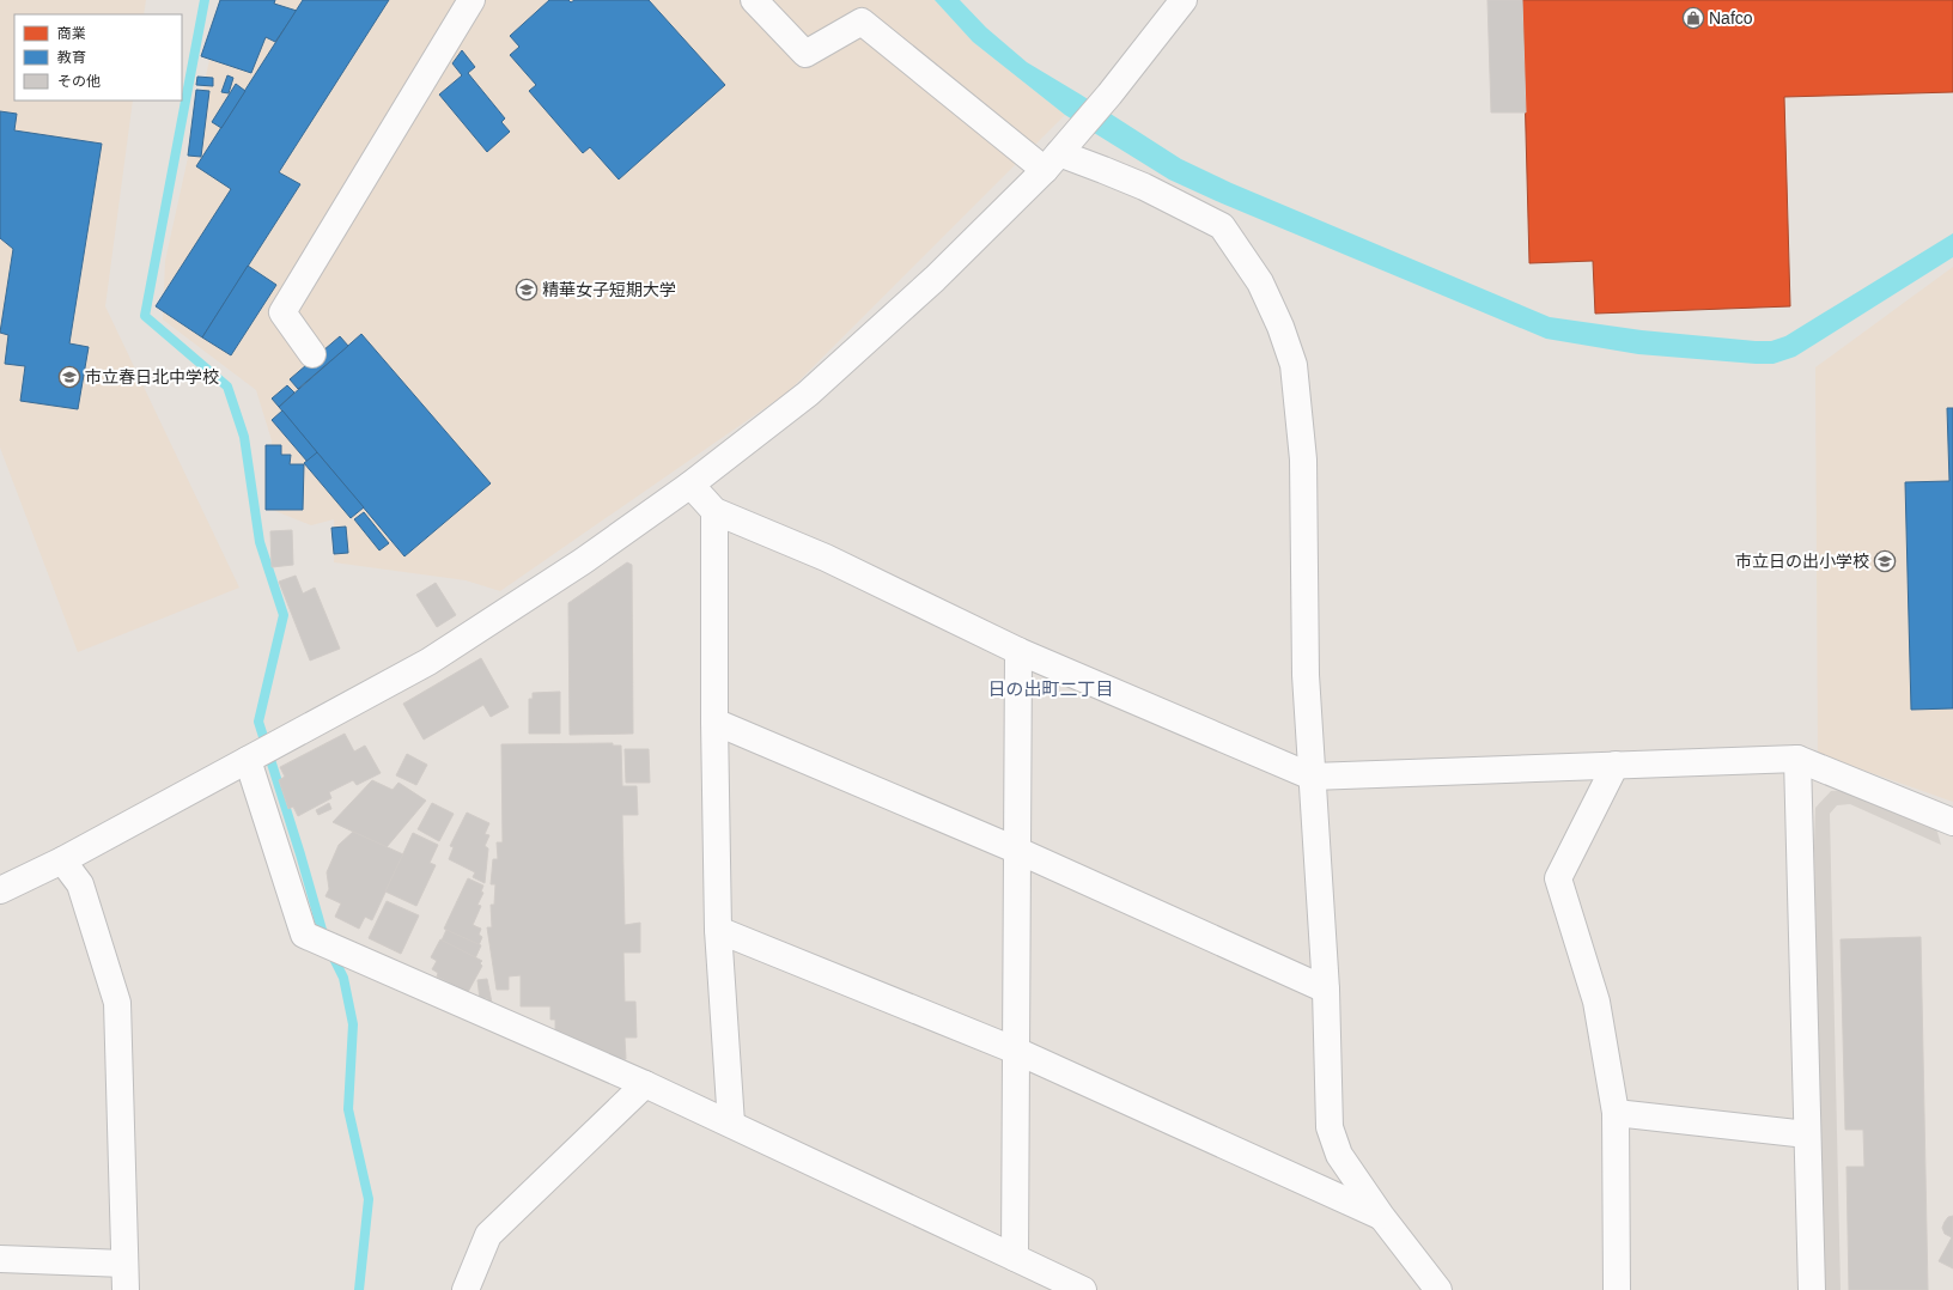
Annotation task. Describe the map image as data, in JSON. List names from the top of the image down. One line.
{"districts":["日の出町二丁目"],"places":{"shop":["Nafco"],"school or university":["精華女子短期大学","市立春日北中学校","市立日の出小学校"]},"legend":["商業","教育","その他"]}
